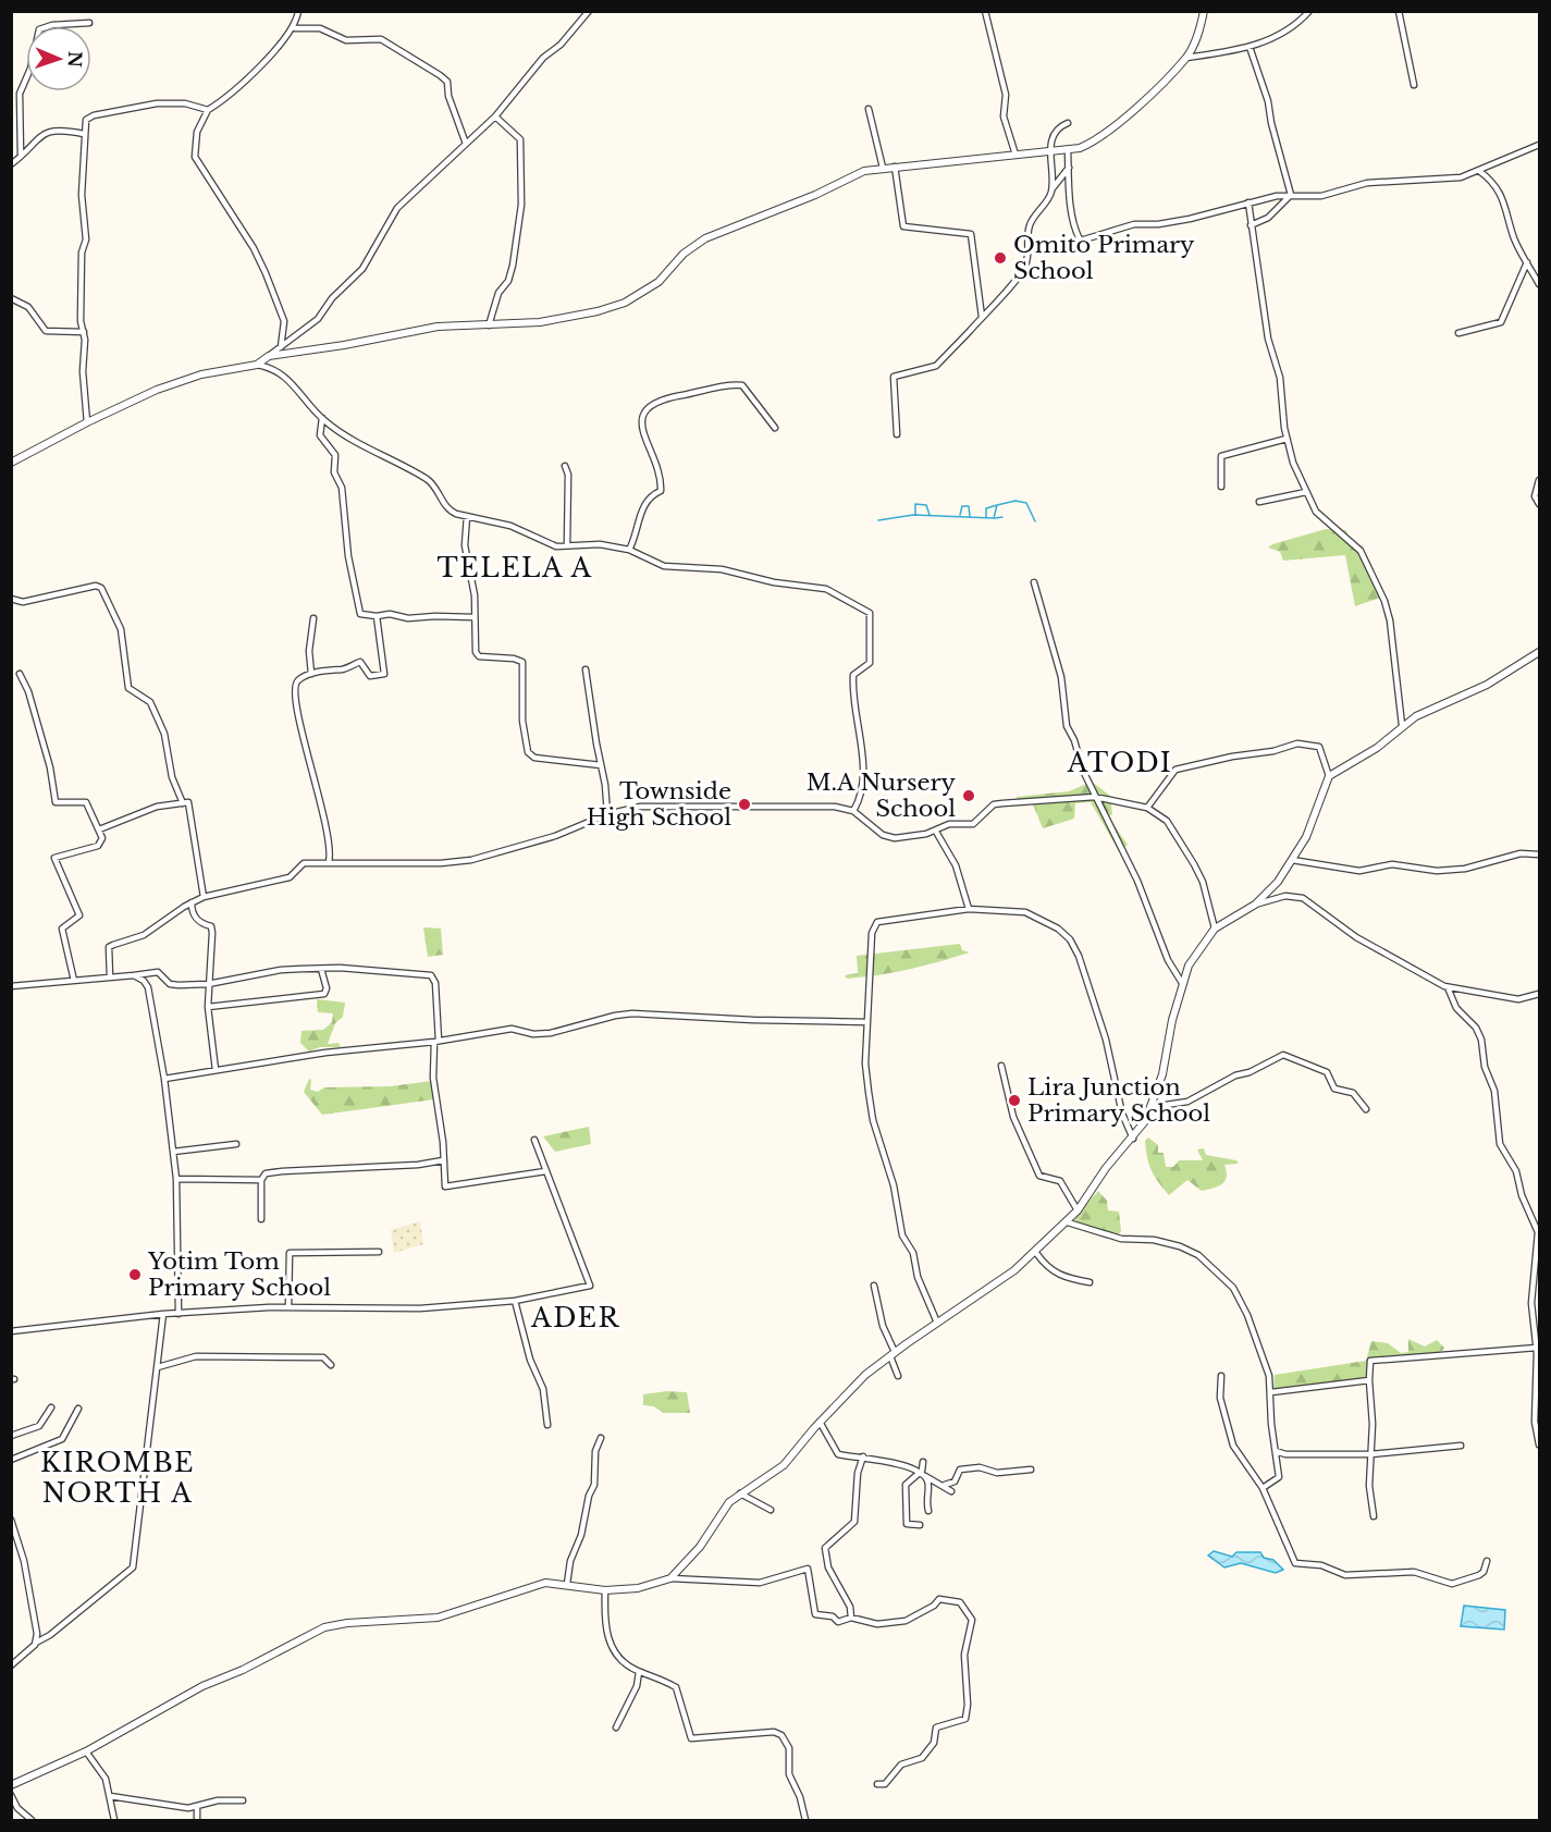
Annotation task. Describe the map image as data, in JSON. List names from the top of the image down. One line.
{"districts":["TELELA A","ATODI","ADER","KIROMBE NORTH A"],"places":["Omito Primary School","M.A Nursery School","Townside High School","Lira Junction Primary School","Yotim Tom Primary School"],"north":"right"}
